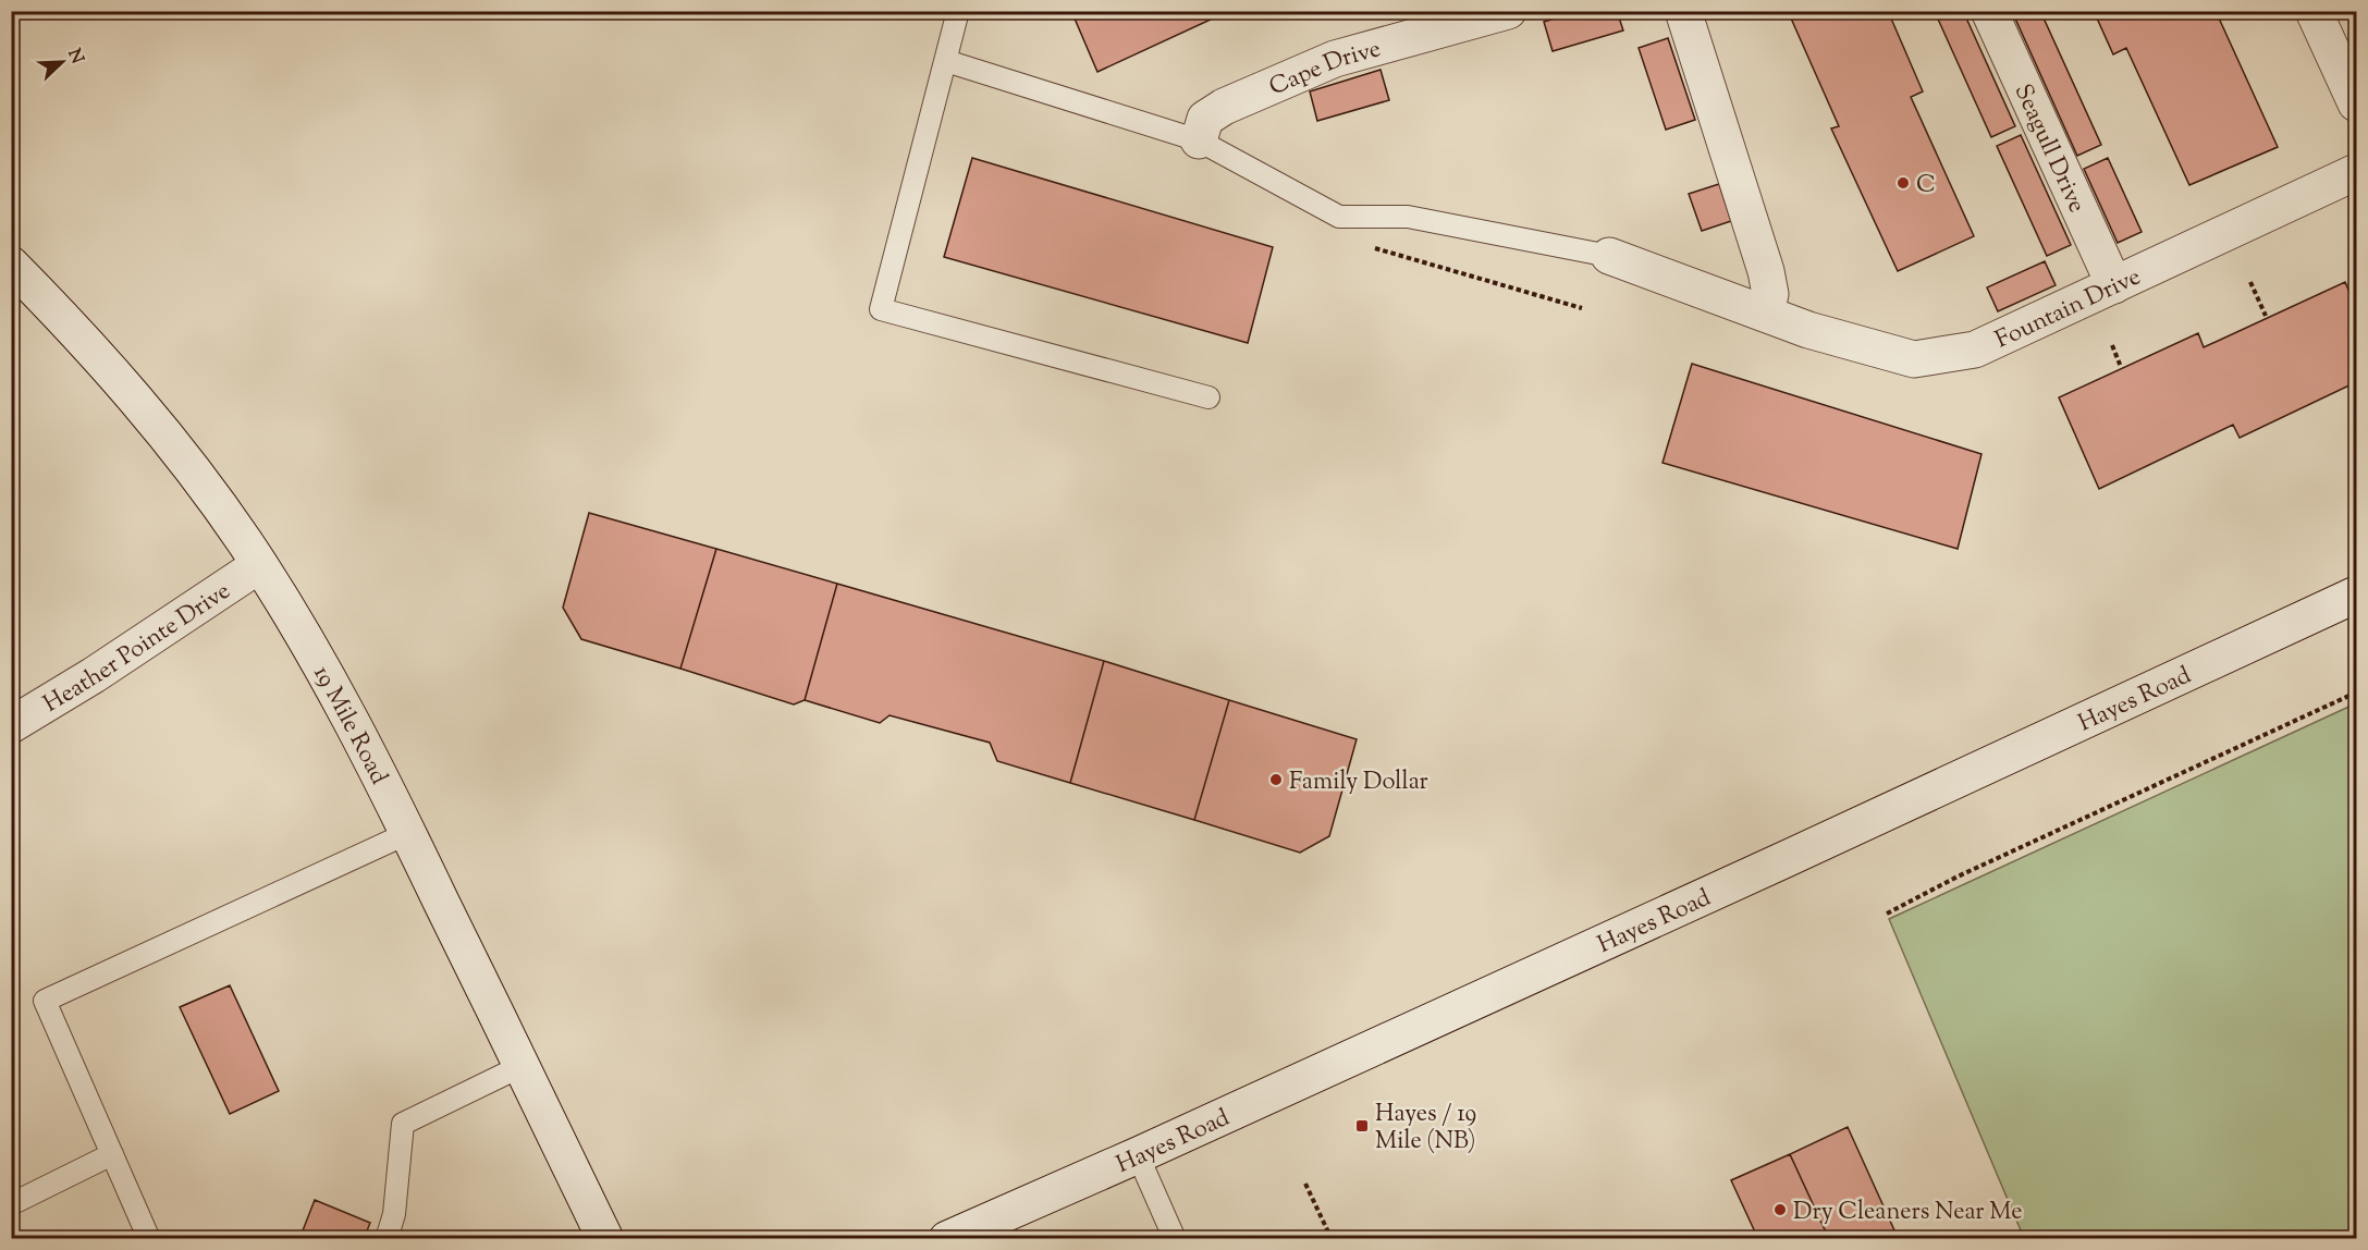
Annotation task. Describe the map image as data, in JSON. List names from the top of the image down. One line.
{"streets":{"street":["Cape Drive","Seagull Drive","Fountain Drive","Heather Pointe Drive","Hayes Road","19 Mile Road"]},"crossings":[["Seagull Drive","Fountain Drive"],["Heather Pointe Drive","19 Mile Road"]],"places":{"other":["C","Family Dollar","Dry Cleaners Near Me"],"transit":["Hayes / 19 Mile (NB)"]},"north":"top right"}
